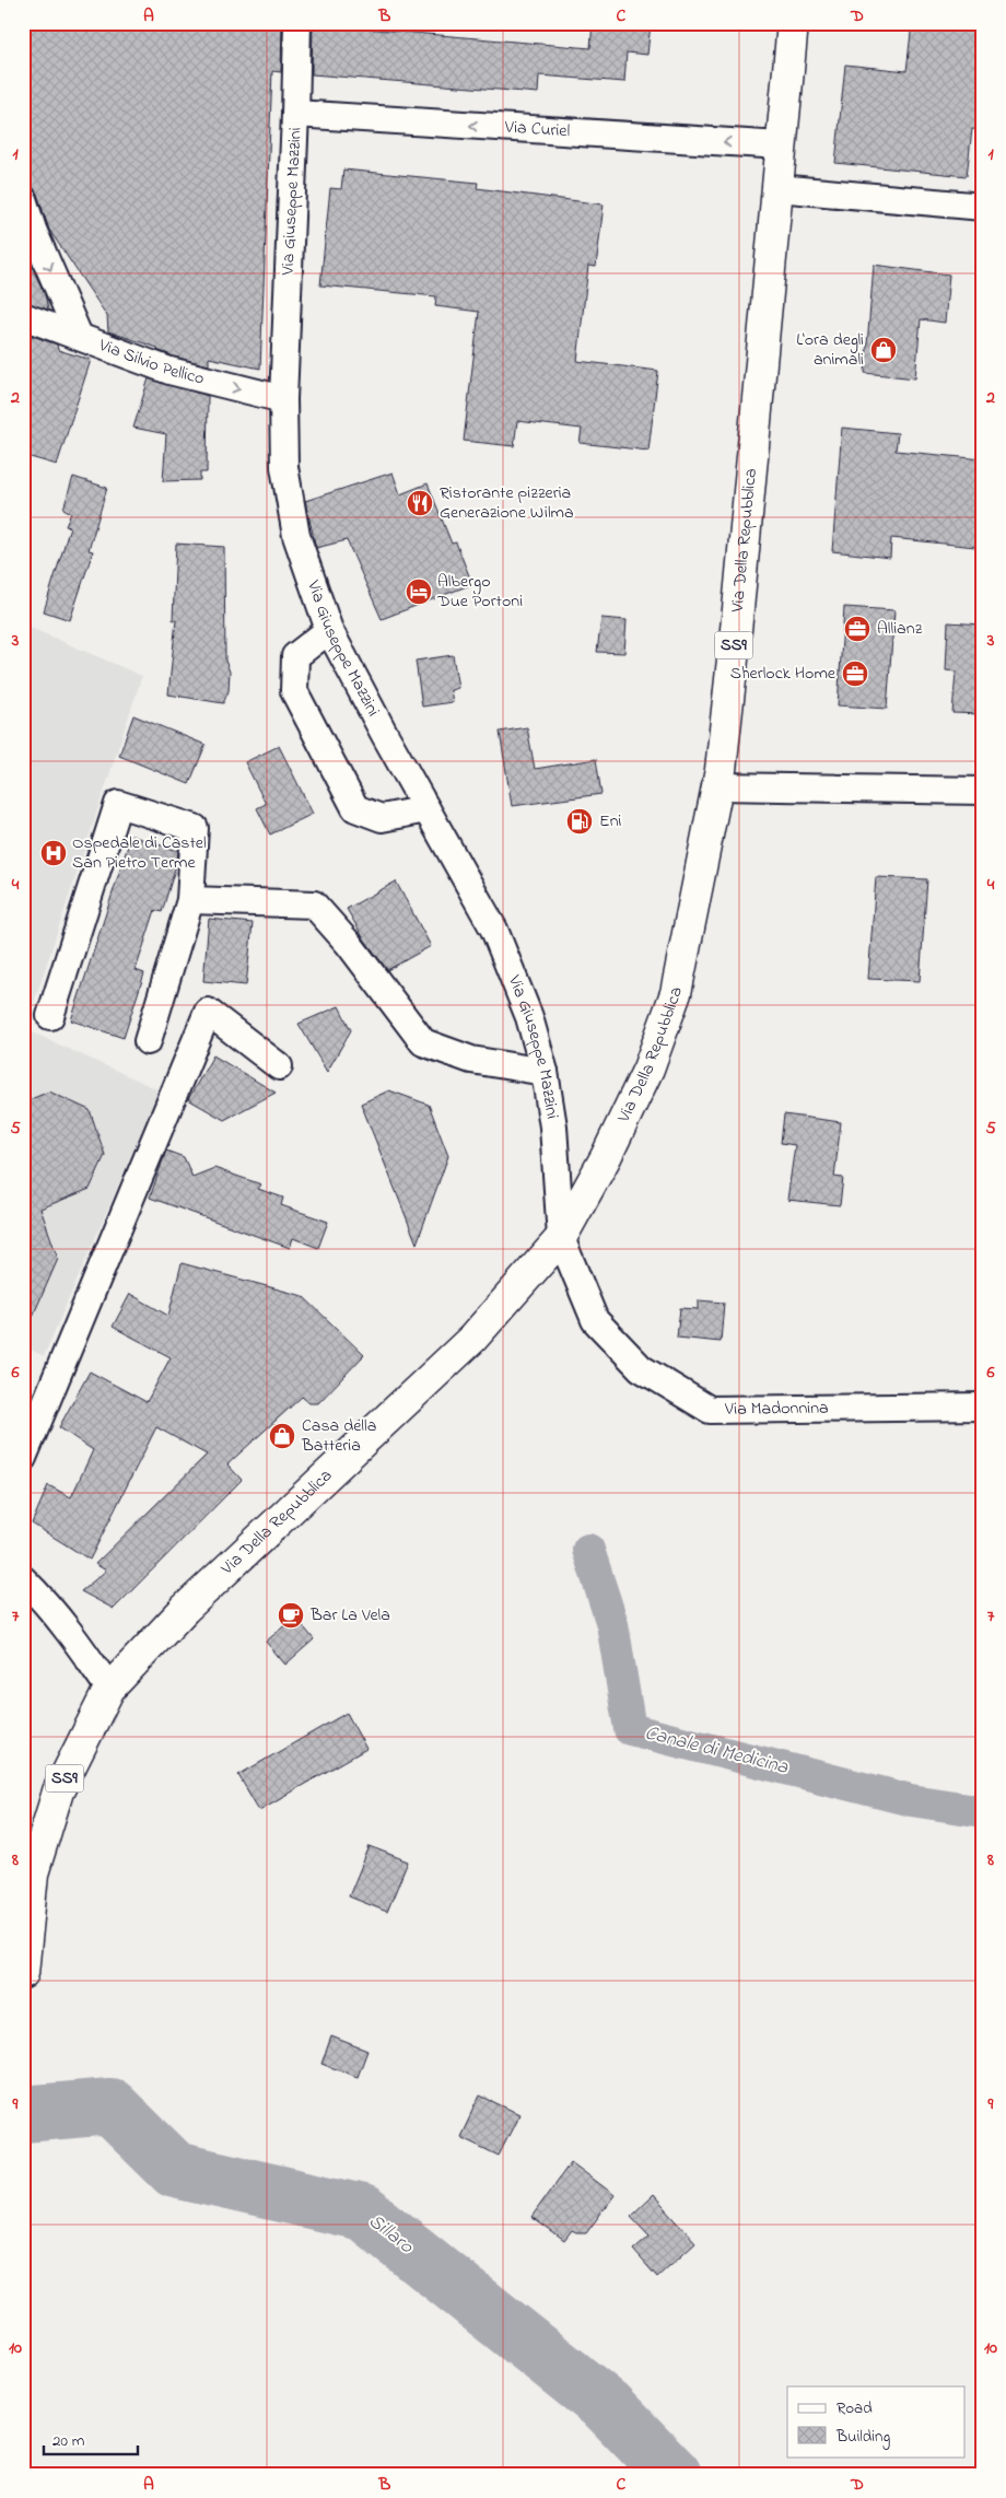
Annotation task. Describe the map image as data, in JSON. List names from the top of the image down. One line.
{"streets":{"main road":["Via Della Repubblica","SS9"],"street":["Via Curiel","Via Giuseppe Mazzini","Via Silvio Pellico","Via Madonnina"]},"crossings":[["Via Curiel","Via Giuseppe Mazzini"],["Via Curiel","Via Della Repubblica"],["Via Giuseppe Mazzini","Via Silvio Pellico"],["Via Giuseppe Mazzini","Via Della Repubblica"],["Via Giuseppe Mazzini","Via Madonnina"],["Via Della Repubblica","Via Madonnina"]],"one_way":["Via Curiel","Via Silvio Pellico"],"water":["Canale di Medicina","Sillaro"],"places":{"shop":["L'ora degli animali","Casa della Batteria"],"restaurant":["Ristorante pizzeria Generazione Wilma"],"hotel":["Albergo Due Portoni"],"office":["Allianz","Sherlock Home"],"fuel station":["Eni"],"hospital":["Ospedale di Castel San Pietro Terme"],"cafe":["Bar La Vela"]},"legend":["Road","Building"],"scale_bar":"20 m","grid":{"columns":["A","B","C","D"],"rows":["1","2","3","4","5","6","7","8","9","10"]}}
